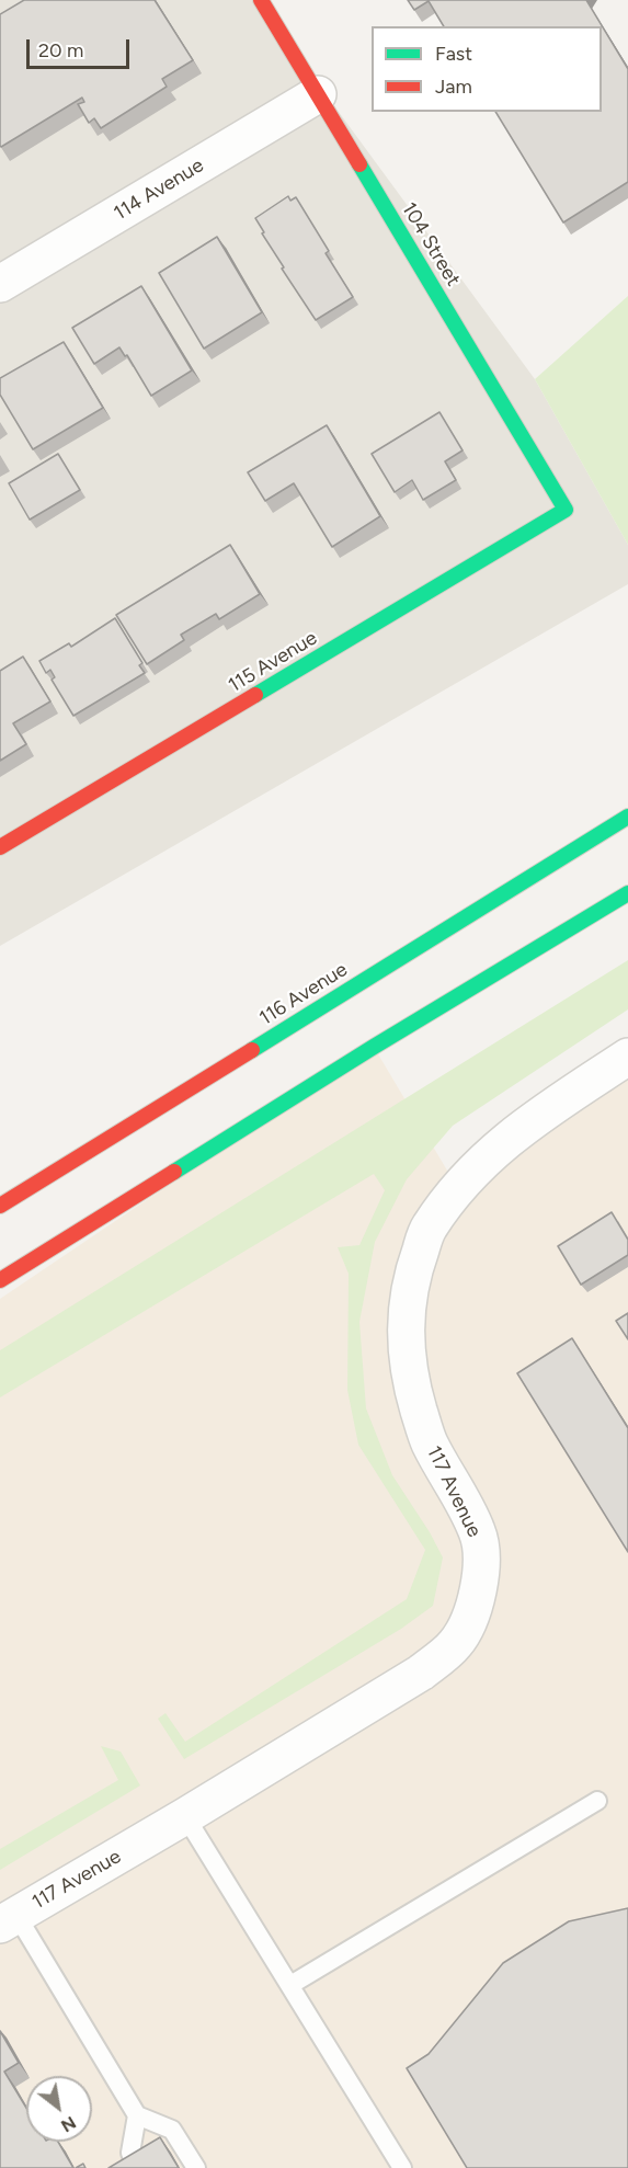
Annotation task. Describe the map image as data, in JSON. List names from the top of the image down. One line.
{"streets":{"main road":["104 Street","115 Avenue","116 Avenue"],"street":["114 Avenue","117 Avenue"]},"crossings":[["114 Avenue","104 Street"],["104 Street","115 Avenue"]],"legend":["Fast","Jam"],"scale_bar":"20 m","north":"bottom right"}
